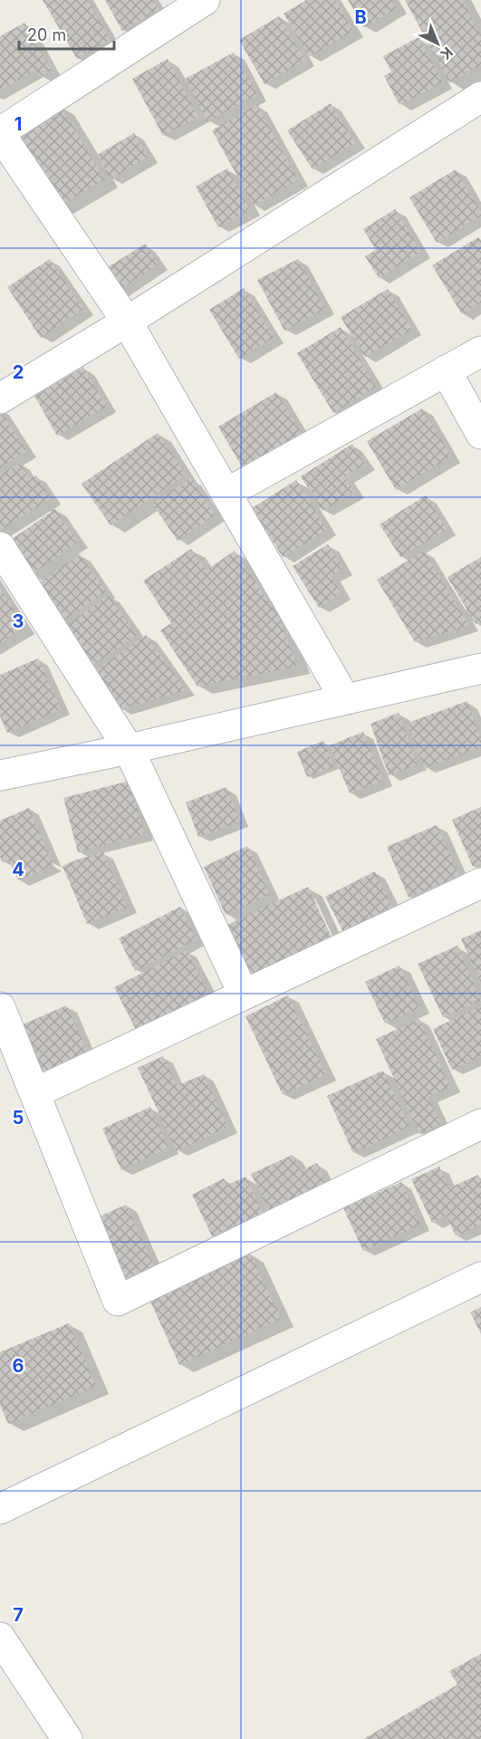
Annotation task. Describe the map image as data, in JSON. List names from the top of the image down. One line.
{"scale_bar":"20 m","north":"bottom right","grid":{"columns":["B"],"rows":["1","2","3","4","5","6","7"]}}
